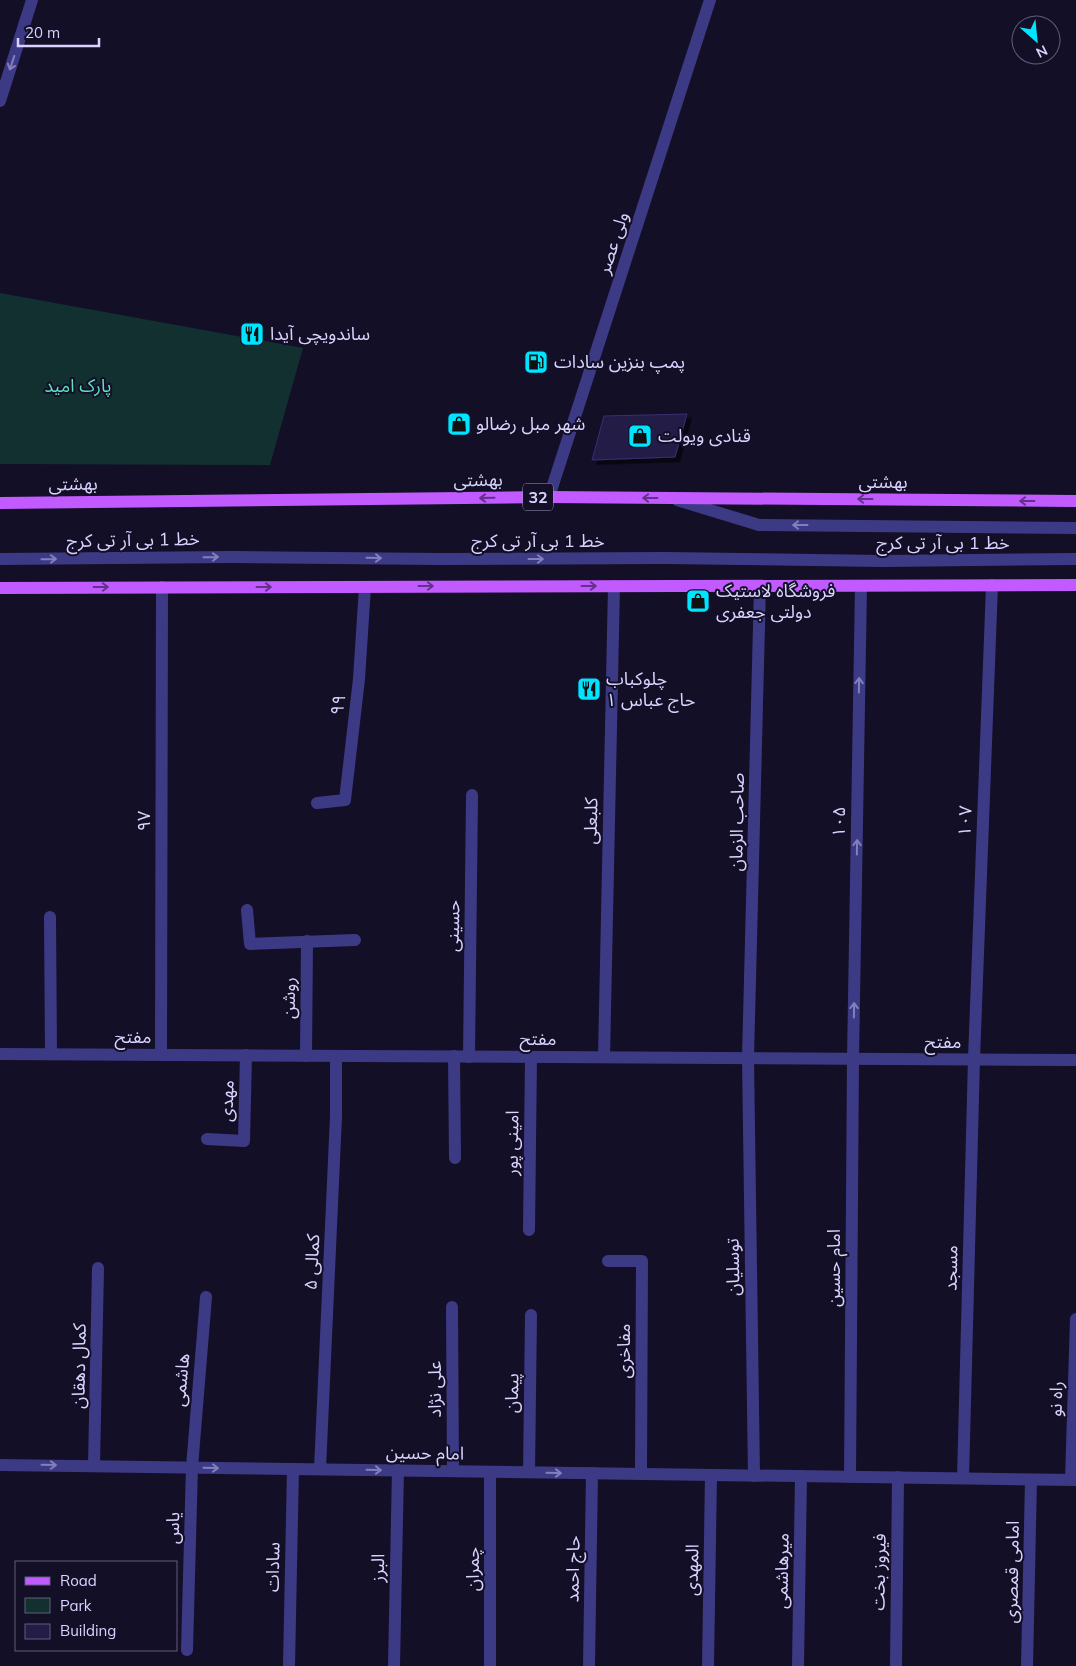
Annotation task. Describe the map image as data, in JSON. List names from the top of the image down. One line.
{"streets":{"main road":["بهشتی","32"],"street":["ولی عصر","خط 1 بی آر تی کرج","۹۹","۹۷","کلبعلی","۱۰۷","صاحب الزمان","۱۰۵","حسینی","روشن","مفتح","مهدی","امینی پور","۵ کمالی","توسلیان","امام حسین","مسجد","مفاخری","کمال دهقان","هاشمی","علی نژاد","پیمان","راه نو","یاس","سادات","البرز","چمران","حاج احمد","المهدی","میرهاشمی","فیروز بخت","امامی قمصری"]},"crossings":[["ولی عصر","بهشتی"],["بهشتی","خط 1 بی آر تی کرج"],["۹۷","مفتح"],["کلبعلی","مفتح"],["۱۰۷","مفتح"],["۱۰۷","مسجد"],["صاحب الزمان","مفتح"],["صاحب الزمان","توسلیان"],["۱۰۵","مفتح"],["۱۰۵","امام حسین"],["حسینی","مفتح"],["روشن","مفتح"],["مفتح","مهدی"],["مفتح","امینی پور"],["مفتح","۵ کمالی"],["مفتح","توسلیان"],["مفتح","امام حسین"],["مفتح","مسجد"],["۵ کمالی","امام حسین"],["توسلیان","امام حسین"],["امام حسین","مسجد"],["امام حسین","مفاخری"],["امام حسین","کمال دهقان"],["امام حسین","هاشمی"],["امام حسین","علی نژاد"],["امام حسین","پیمان"],["امام حسین","راه نو"],["امام حسین","یاس"],["امام حسین","سادات"],["امام حسین","البرز"],["امام حسین","چمران"],["امام حسین","حاج احمد"],["امام حسین","المهدی"],["امام حسین","میرهاشمی"],["امام حسین","فیروز بخت"],["امام حسین","امامی قمصری"],["هاشمی","یاس"]],"one_way":["۱۰۵"],"parks":["پارک امید"],"places":{"restaurant":["ساندویچی آیدا","چلوکباب حاج عباس ۱"],"fuel station":["پمپ بنزین سادات"],"shop":["شهر مبل رضالو","قنادی ویولت","فروشگاه لاستیک دولتی جعفری"]},"legend":["Road","Park","Building"],"scale_bar":"20 m","north":"bottom right"}
